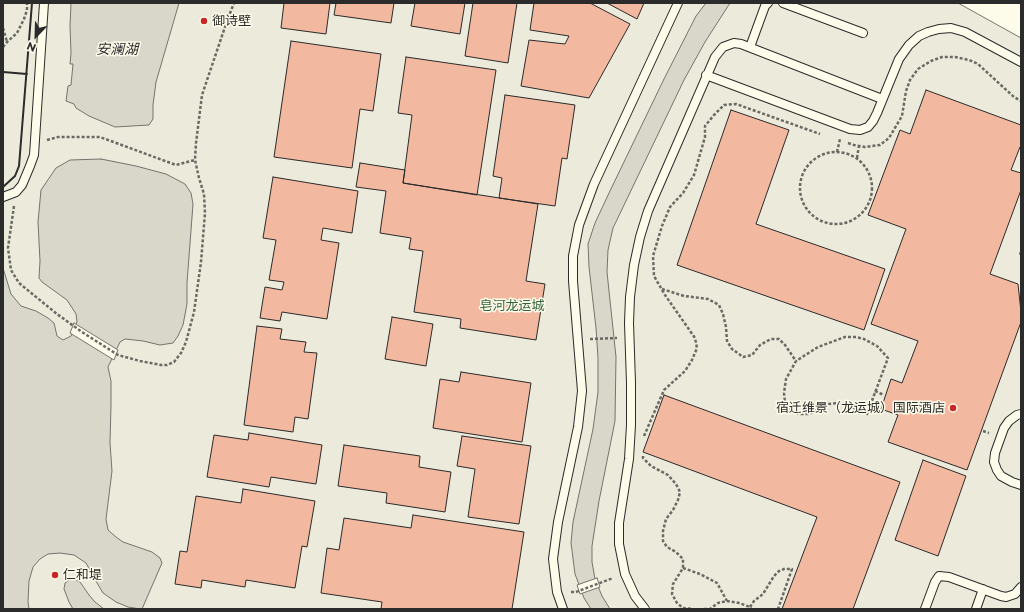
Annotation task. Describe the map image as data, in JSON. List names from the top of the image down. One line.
{"water":["安澜湖"],"parks":["皂河龙运城"],"places":["御诗壁","宿迁维景（龙运城）国际酒店","仁和堤"],"north":"bottom left"}
